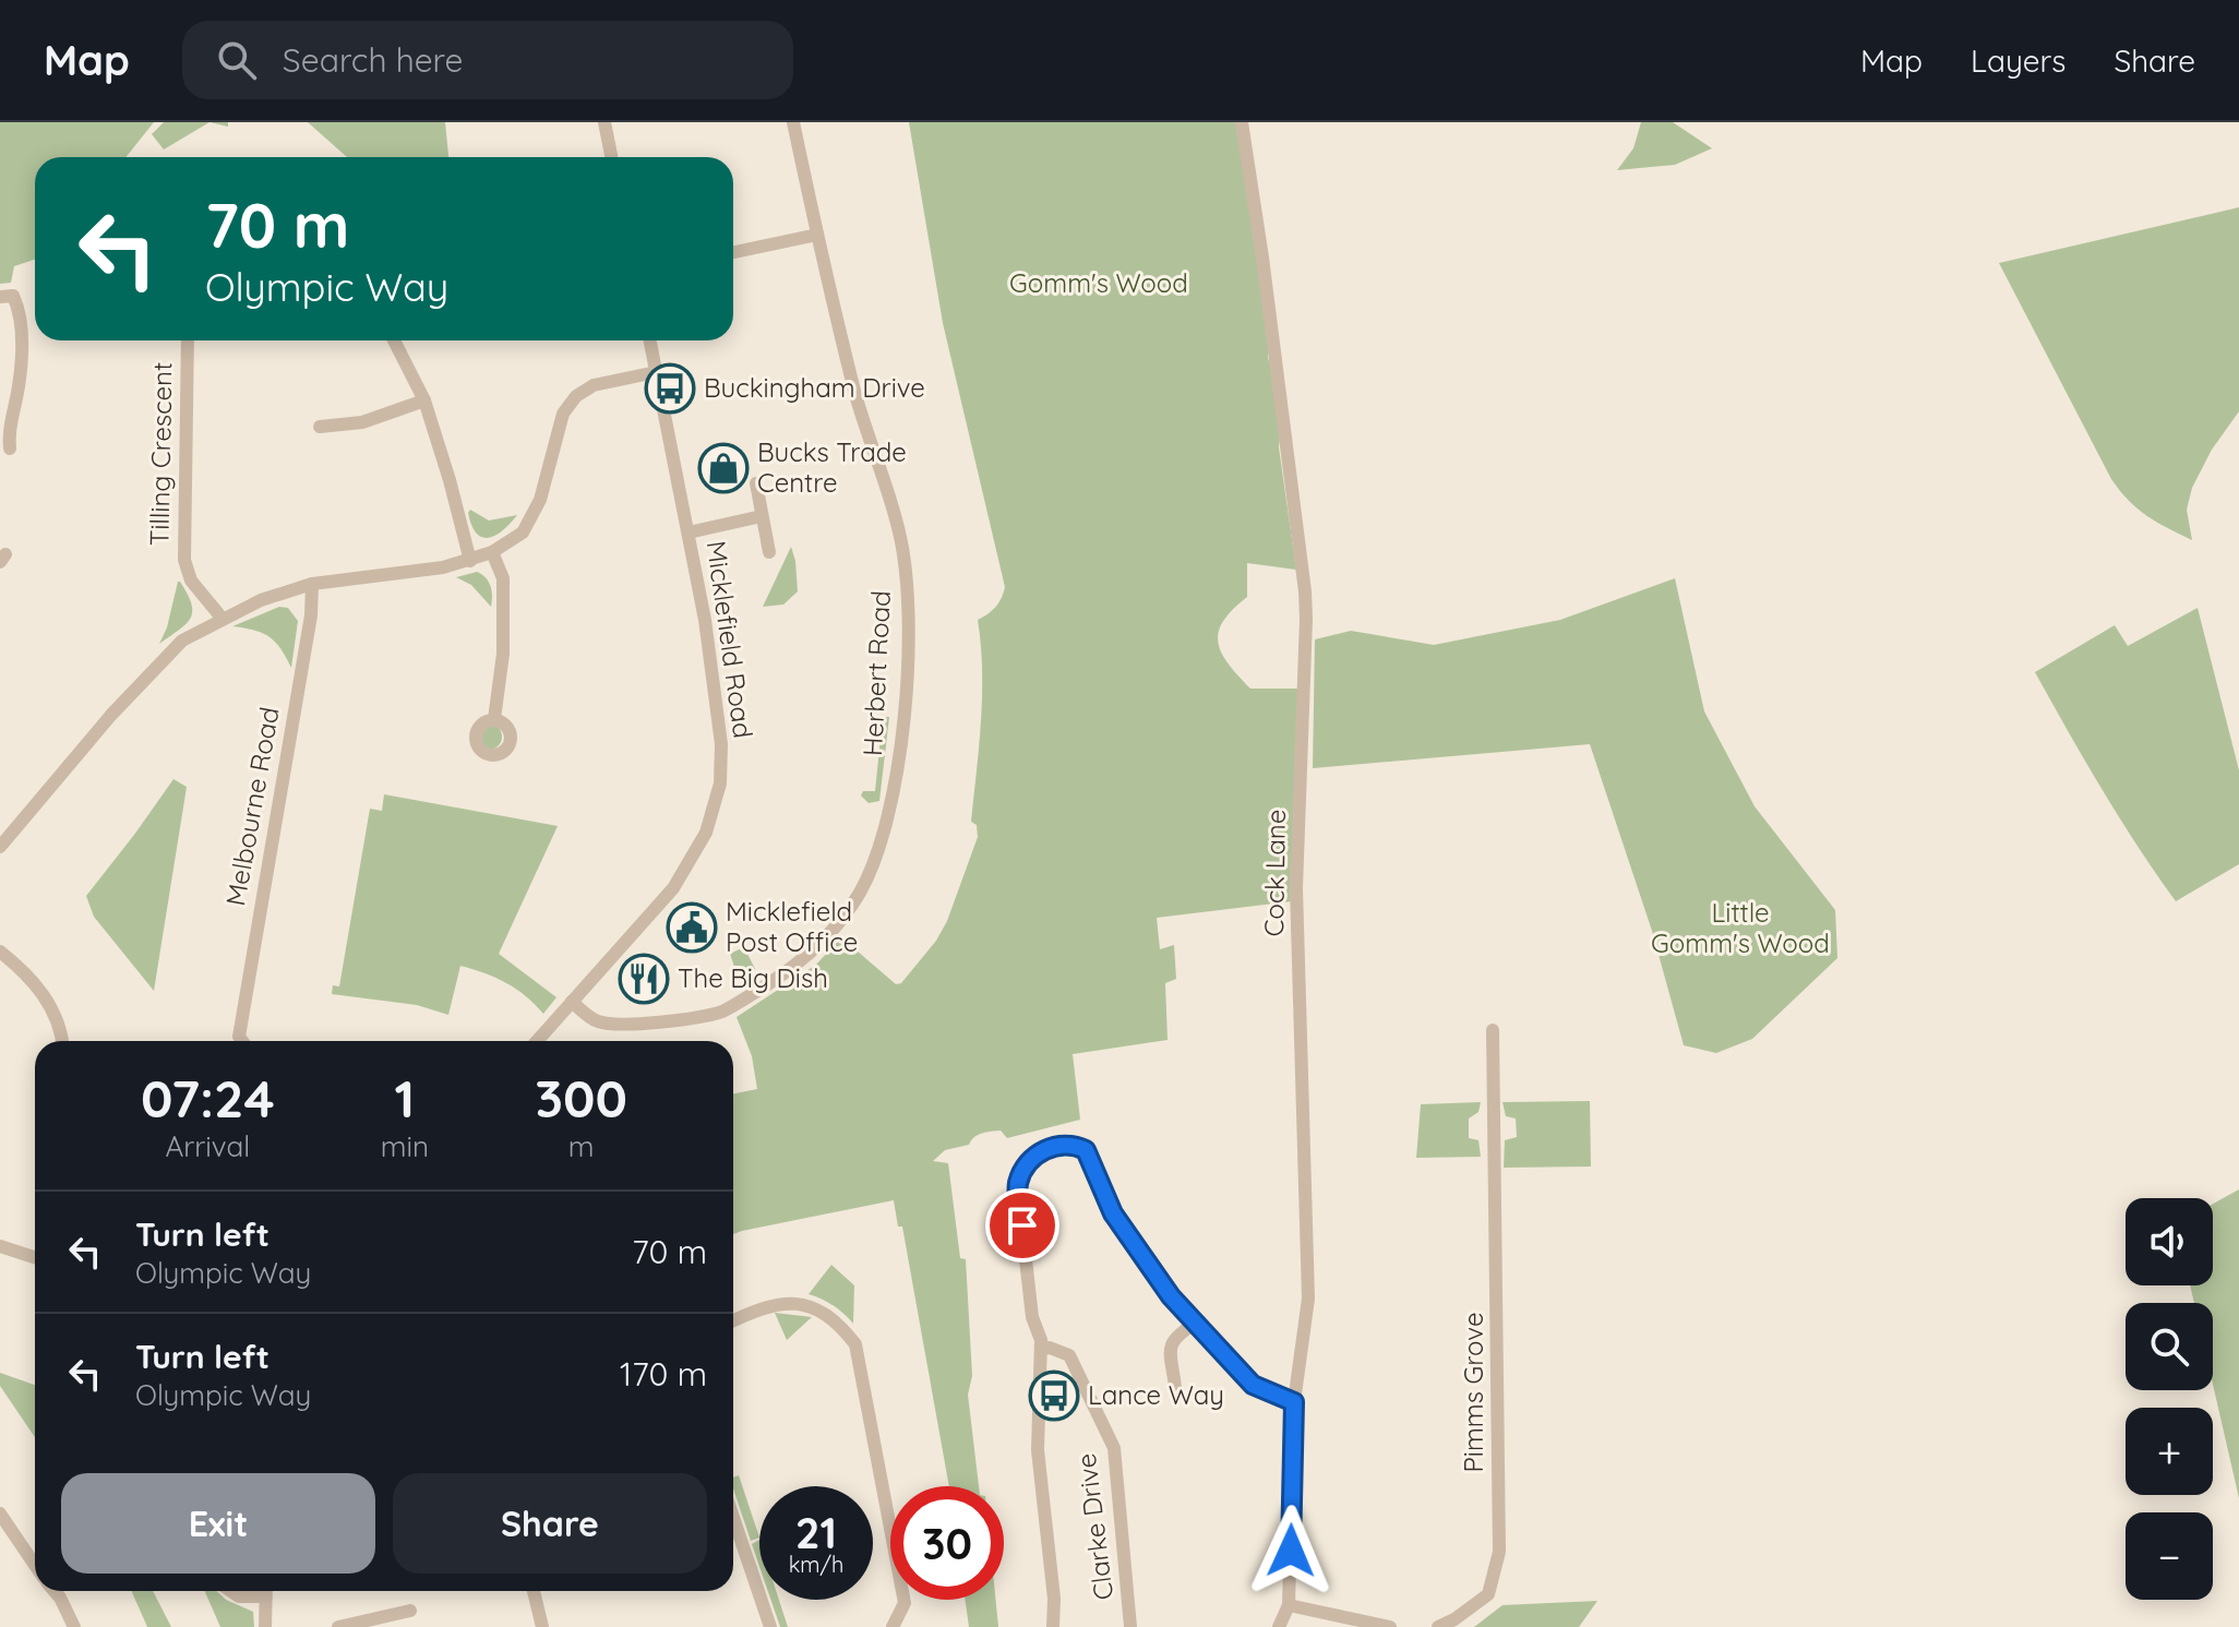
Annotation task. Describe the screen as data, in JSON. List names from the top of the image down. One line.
{"streets":{"street":["Tilling Crescent","Micklefield Road","Herbert Road","Melbourne Road","Cock Lane","Pimms Grove","Clarke Drive"]},"crossings":[["Micklefield Road","Herbert Road"]],"parks":["Gomm's Wood","Little Gomm's Wood"],"places":{"bus stop":["Buckingham Drive","Lance Way"],"shop":["Bucks Trade Centre"],"public building":["Micklefield Post Office"],"restaurant":["The Big Dish"]},"page":{"header":"Map","search":"Search here","nav":["Map","Layers","Share"],"turn":["70 m","Olympic Way"],"eta":["07:24","Arrival","1","min","300","m"],"list":[{"name":"Turn left","note":"Olympic Way","value":"70 m"},{"name":"Turn left","note":"Olympic Way","value":"170 m"}],"map_buttons":["+","−"],"buttons":["Exit","Share"],"speed":"21 km/h","limit":"30"}}
